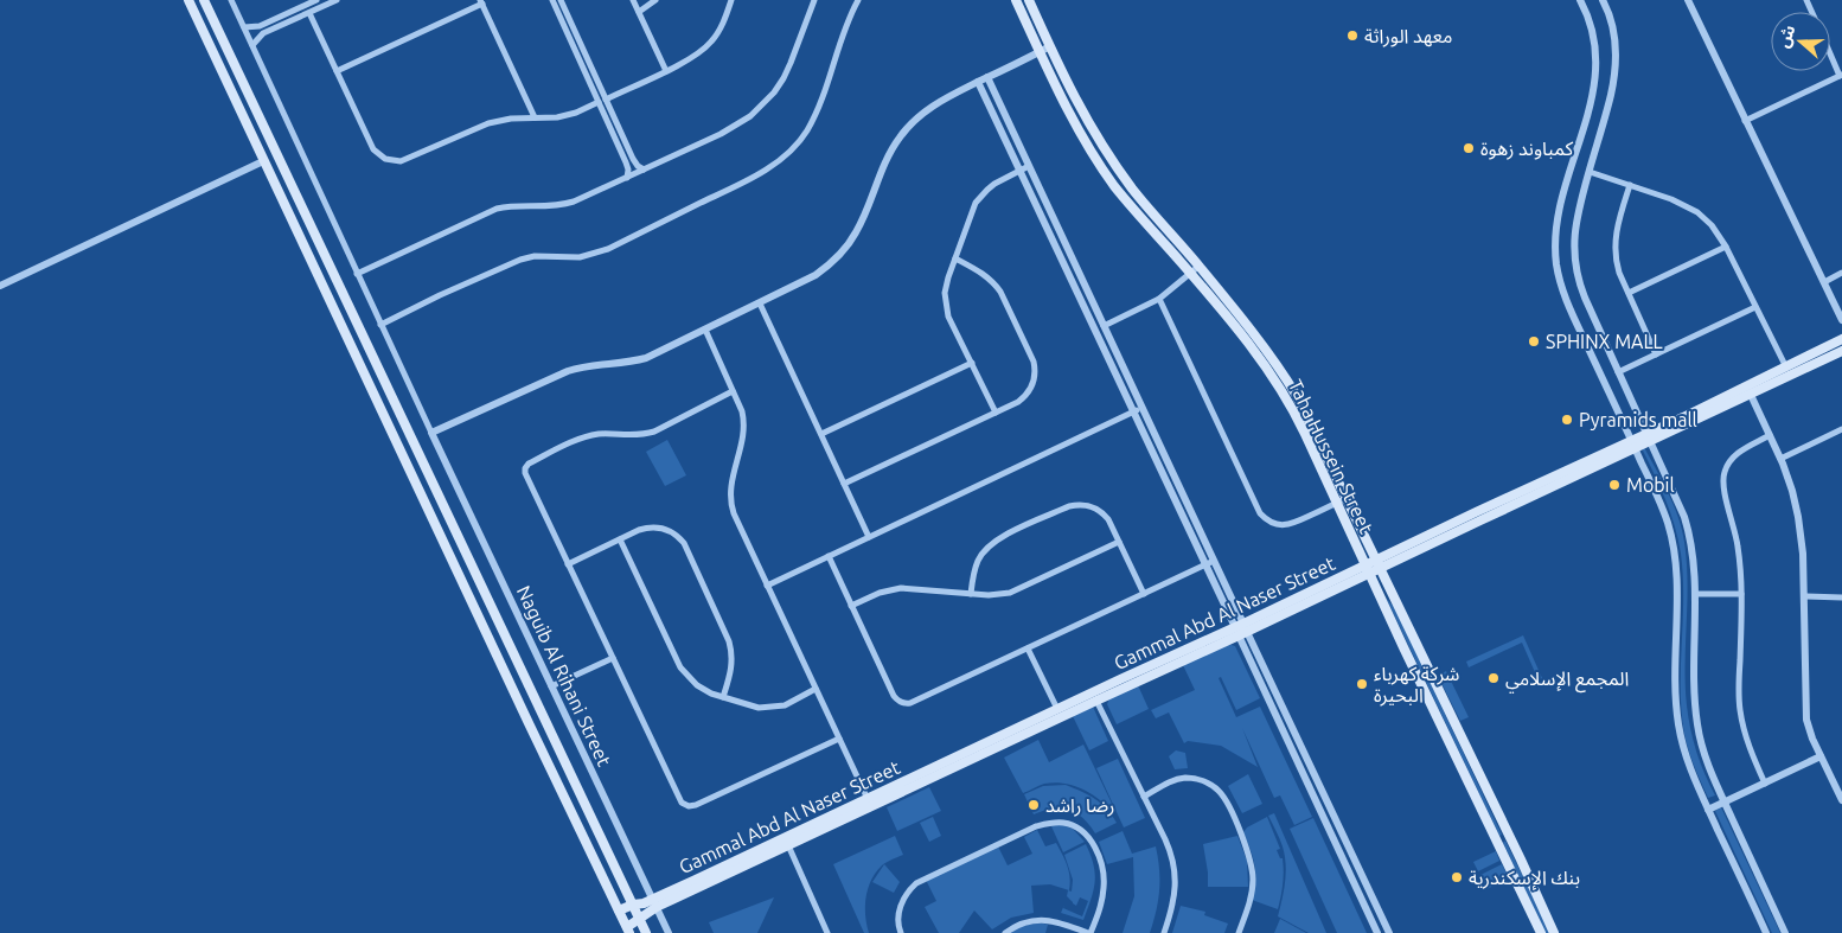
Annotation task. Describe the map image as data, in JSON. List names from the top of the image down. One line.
{"streets":{"main road":["Taha Hussein Street","Gammal Abd Al Naser Street"],"street":["Naguib Al Rihani Street"]},"crossings":[["Taha Hussein Street","Gammal Abd Al Naser Street"],["Gammal Abd Al Naser Street","Naguib Al Rihani Street"]],"places":["معهد الوراثة","كمباوند زهوة","SPHINX MALL","Pyramids mall","Mobil","المجمع الإسلامي","شركة كهرباء البحيرة","رضا راشد","بنك الإسكندرية"],"north":"left"}
